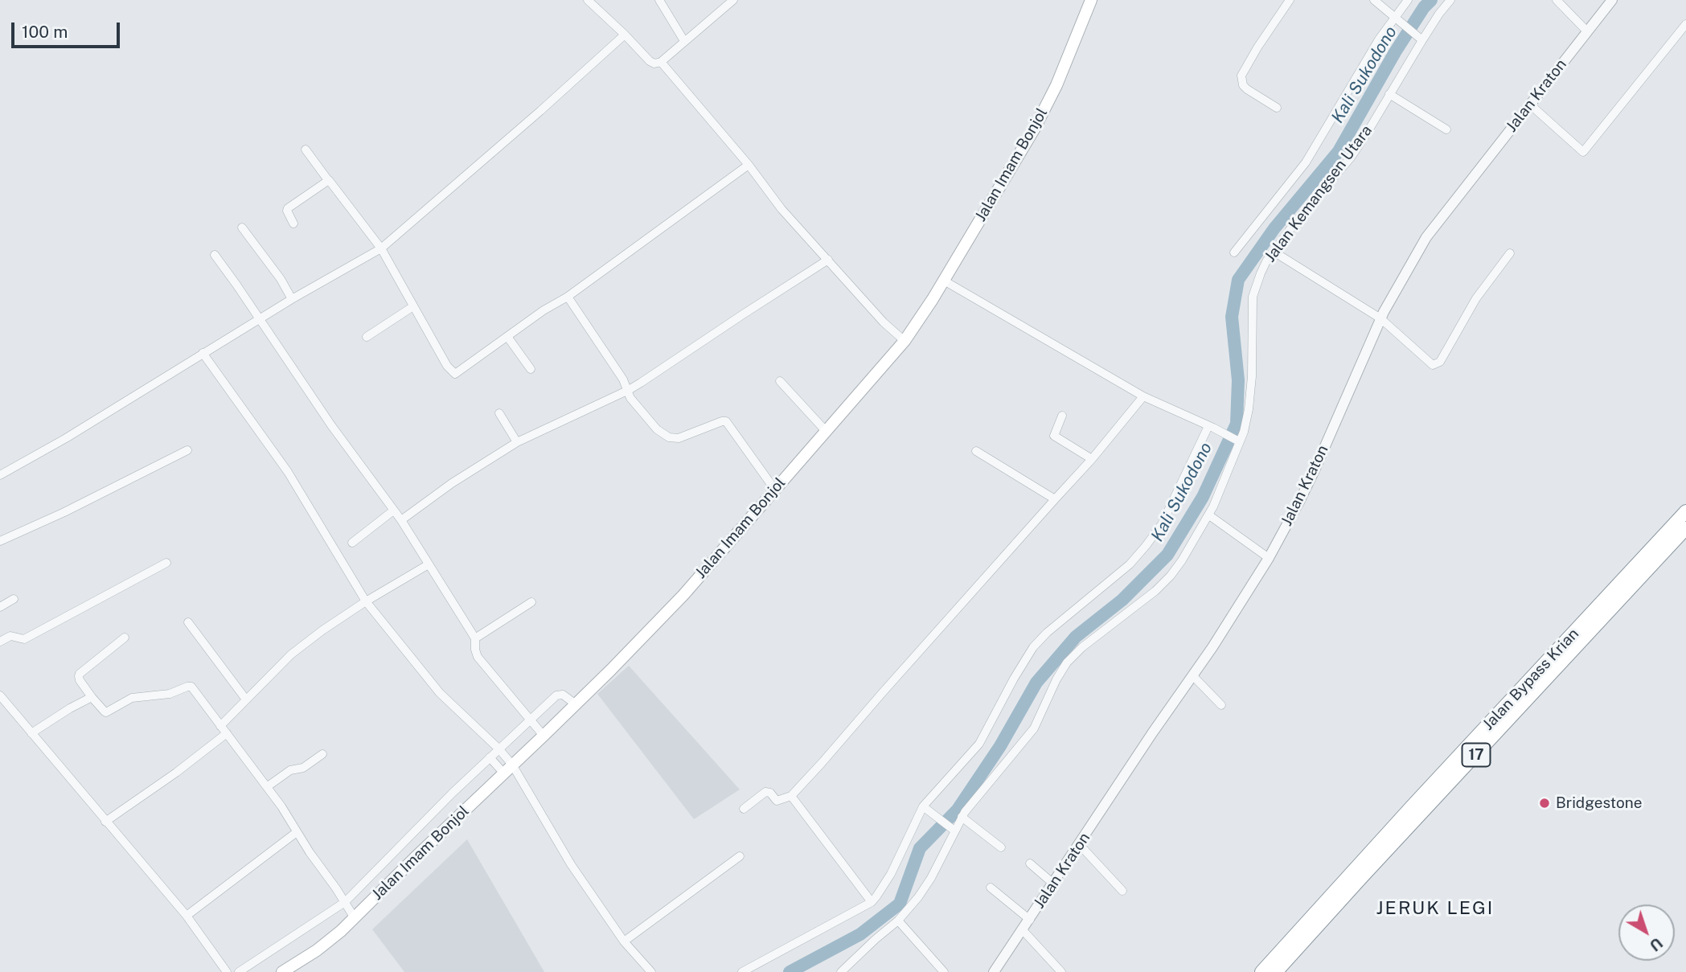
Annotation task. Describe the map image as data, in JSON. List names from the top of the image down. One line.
{"streets":{"highway":["Jalan Bypass Krian","17"],"main road":["Jalan Imam Bonjol"],"street":["Jalan Kraton","Jalan Kemangsen Utara"]},"districts":["JERUK LEGI"],"water":["Kali Sukodono"],"places":["Bridgestone"],"scale_bar":"100 m","north":"bottom right"}
